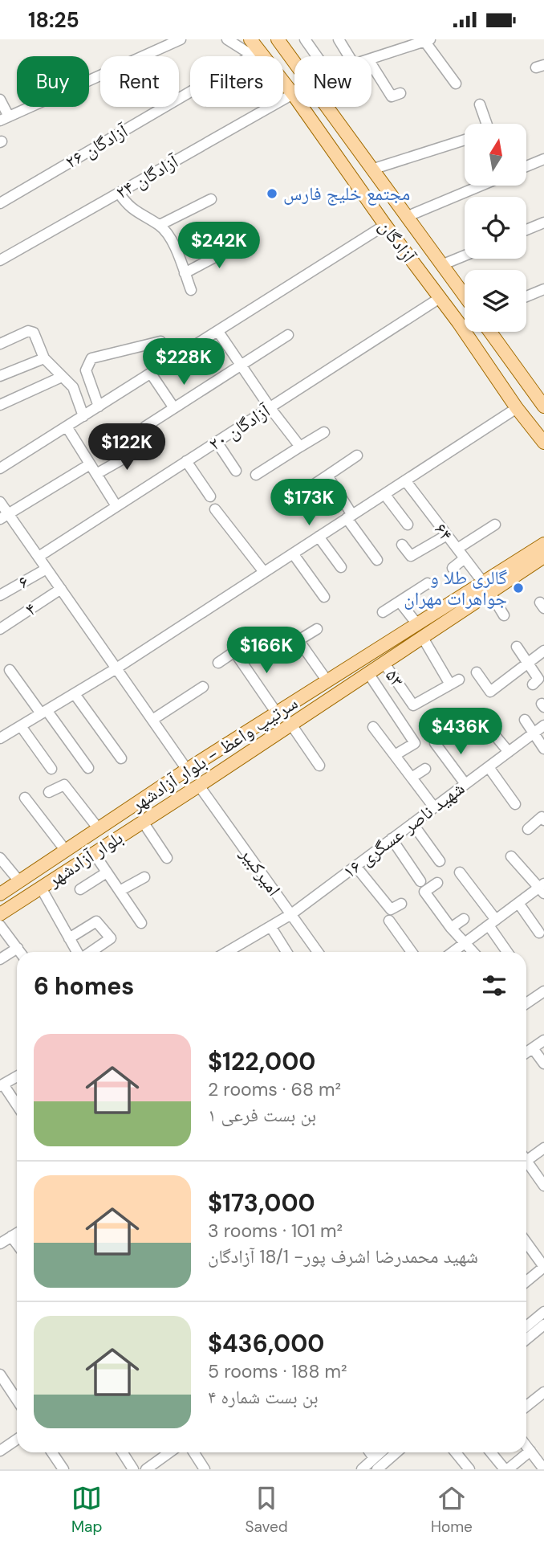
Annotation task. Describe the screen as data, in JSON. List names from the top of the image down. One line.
{"streets":{"main road":["آزادگان","سرتیپ واعظ - بلوار آزادشهر","بلوار آزادشهر"],"street":["۲۶ آزادگان","۲۴ آزادگان","۲۰ آزادگان","۶۴","۶","۴","۵۳","۱۶ شهید ناصر عسگری","امیرکبیر"]},"crossings":[["۲۶ آزادگان","آزادگان"],["۲۴ آزادگان","آزادگان"],["آزادگان","۲۰ آزادگان"],["۶۴","سرتیپ واعظ - بلوار آزادشهر"],["۵۳","سرتیپ واعظ - بلوار آزادشهر"],["سرتیپ واعظ - بلوار آزادشهر","بلوار آزادشهر"],["سرتیپ واعظ - بلوار آزادشهر","امیرکبیر"],["۱۶ شهید ناصر عسگری","امیرکبیر"],["بلوار آزادشهر","امیرکبیر"]],"places":["مجتمع خلیج فارس","گالری طلا و جواهرات مهران"],"north":"top","page":{"status":"18:25","chip":["Buy","Rent","Filters","New"],"price":["$242K","$228K","$122K","$173K","$166K","$436K"],"heading":"6 homes","list":[{"name":"$122,000","note":"2 rooms · 68 m² · بن بست فرعی ۱"},{"name":"$173,000","note":"3 rooms · 101 m² · شهید محمدرضا اشرف پور- 18/1 آزادگان"},{"name":"$436,000","note":"5 rooms · 188 m² · بن بست شماره ۴"}],"tabs":["Map","Saved","Home"]}}
